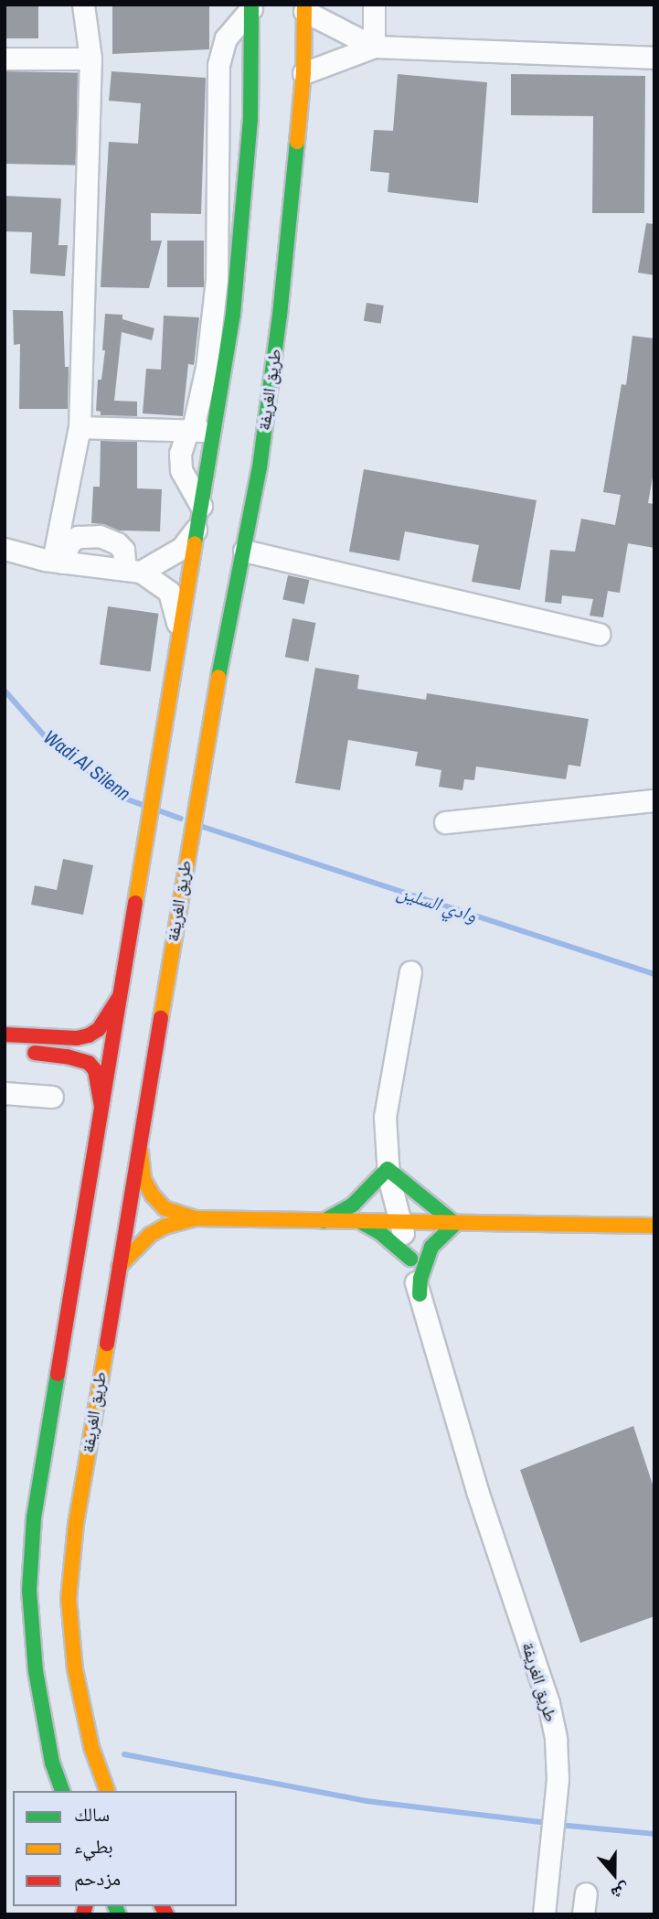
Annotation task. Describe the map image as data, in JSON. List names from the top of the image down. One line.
{"streets":{"main road":["طريق الغريفة"]},"water":["Wadi Al Silenn","وادي السلين"],"legend":["سالك","بطيء","مزدحم"],"north":"bottom"}
